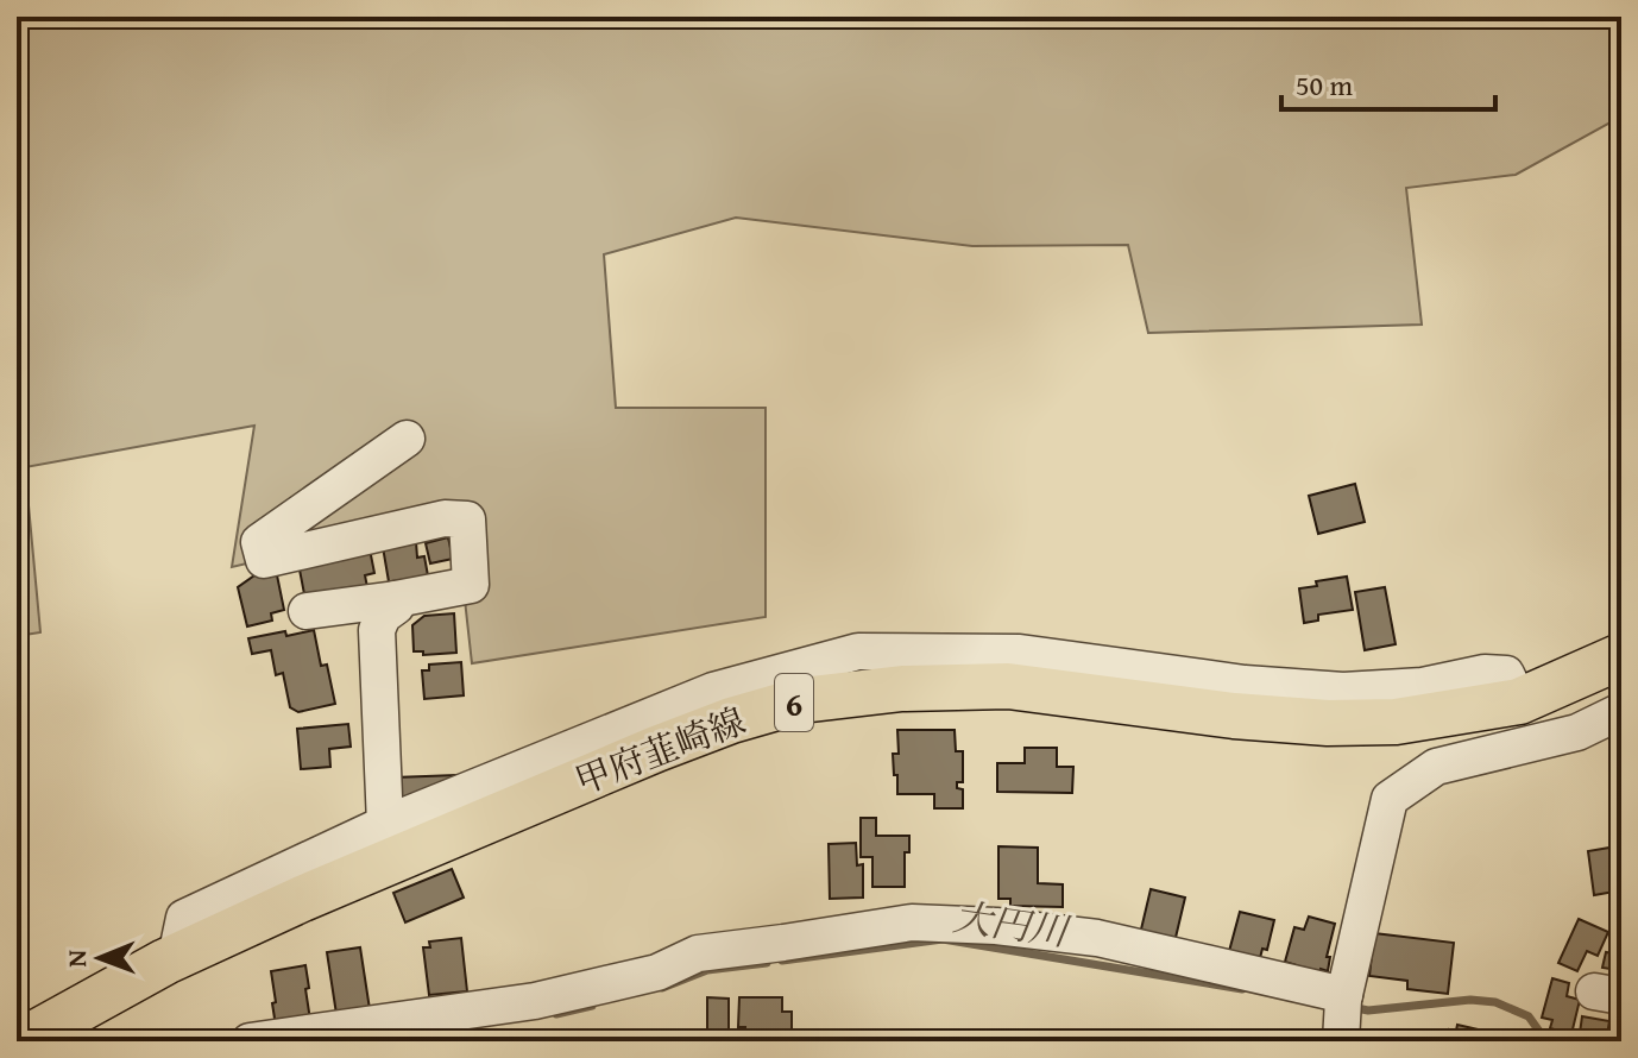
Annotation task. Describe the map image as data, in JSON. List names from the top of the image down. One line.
{"streets":{"main road":["6","甲府韮崎線"]},"water":["大円川"],"scale_bar":"50 m","north":"left"}
